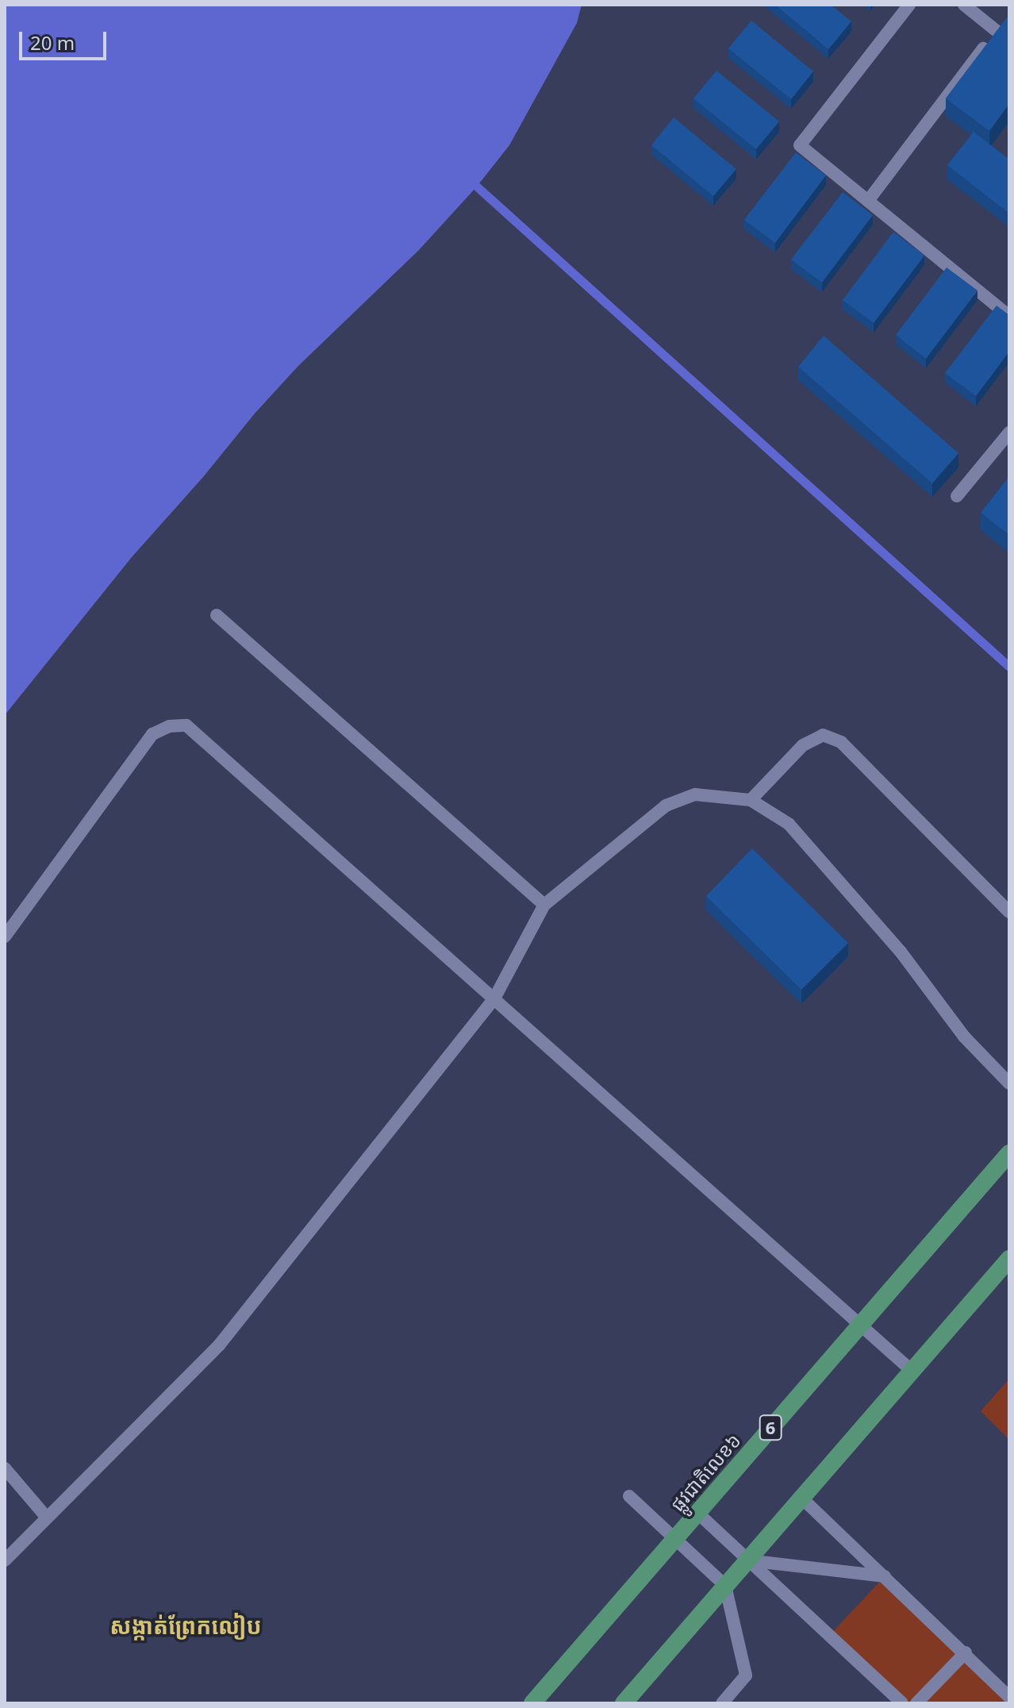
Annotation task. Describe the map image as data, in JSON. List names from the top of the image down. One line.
{"streets":{"highway":["6","ផ្លូវជាតិលេខ៦"]},"districts":["សង្កាត់ព្រែកលៀប"],"scale_bar":"20 m"}
